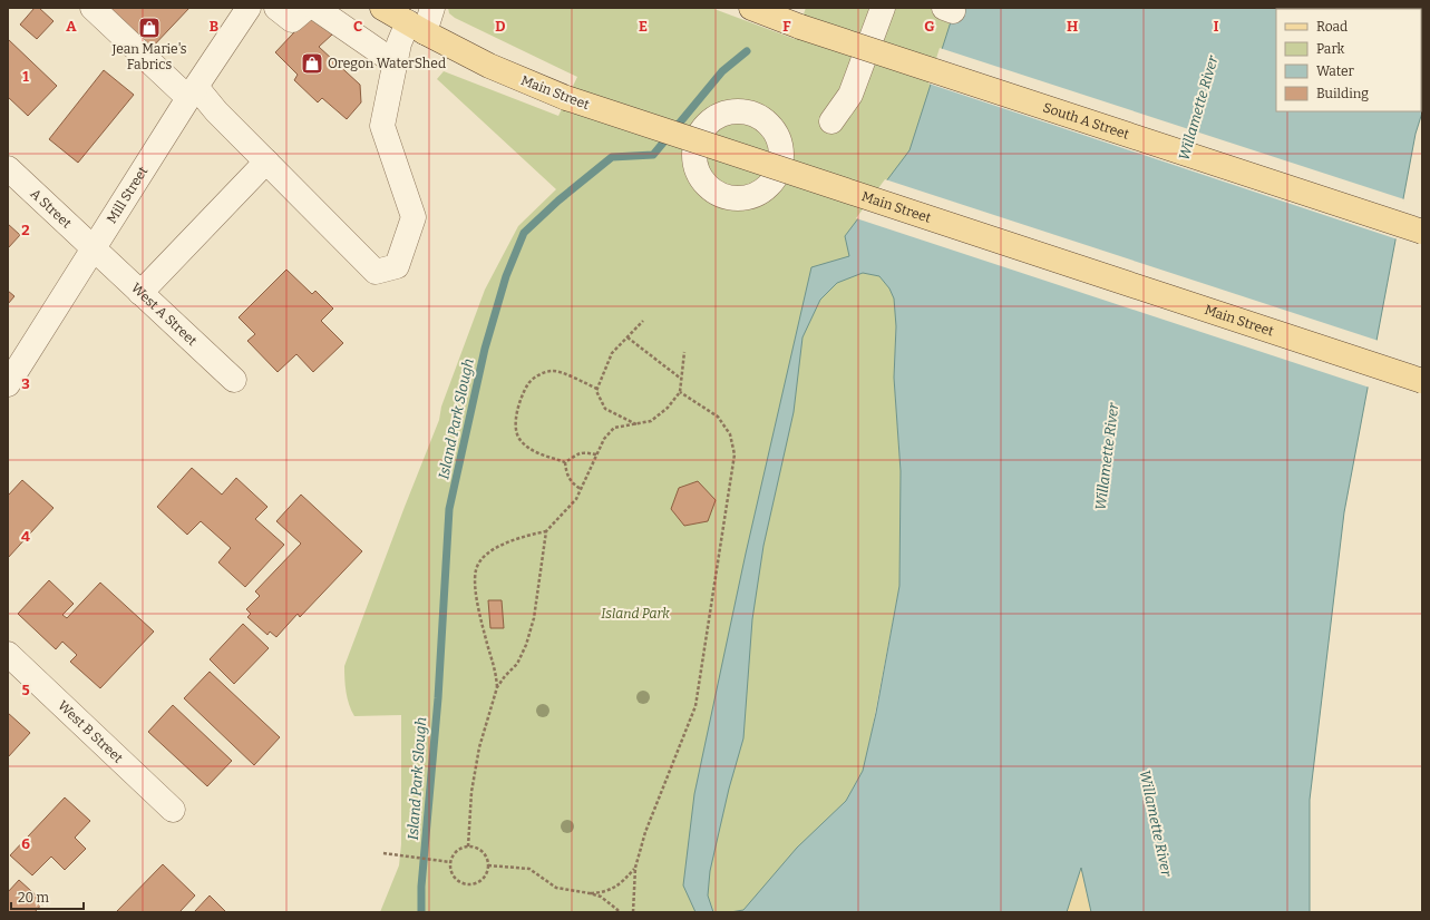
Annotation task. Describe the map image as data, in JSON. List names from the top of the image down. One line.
{"streets":{"main road":["Main Street","South A Street"],"street":["Mill Street","A Street","West A Street","West B Street"]},"crossings":[["Mill Street","A Street"],["Mill Street","West A Street"],["A Street","West A Street"]],"water":["Willamette River","Island Park Slough"],"parks":["Island Park"],"places":{"shop":["Jean Marie's Fabrics","Oregon WaterShed"]},"legend":["Road","Park","Water","Building"],"scale_bar":"20 m","grid":{"columns":["A","B","C","D","E","F","G","H","I"],"rows":["1","2","3","4","5","6"]}}
